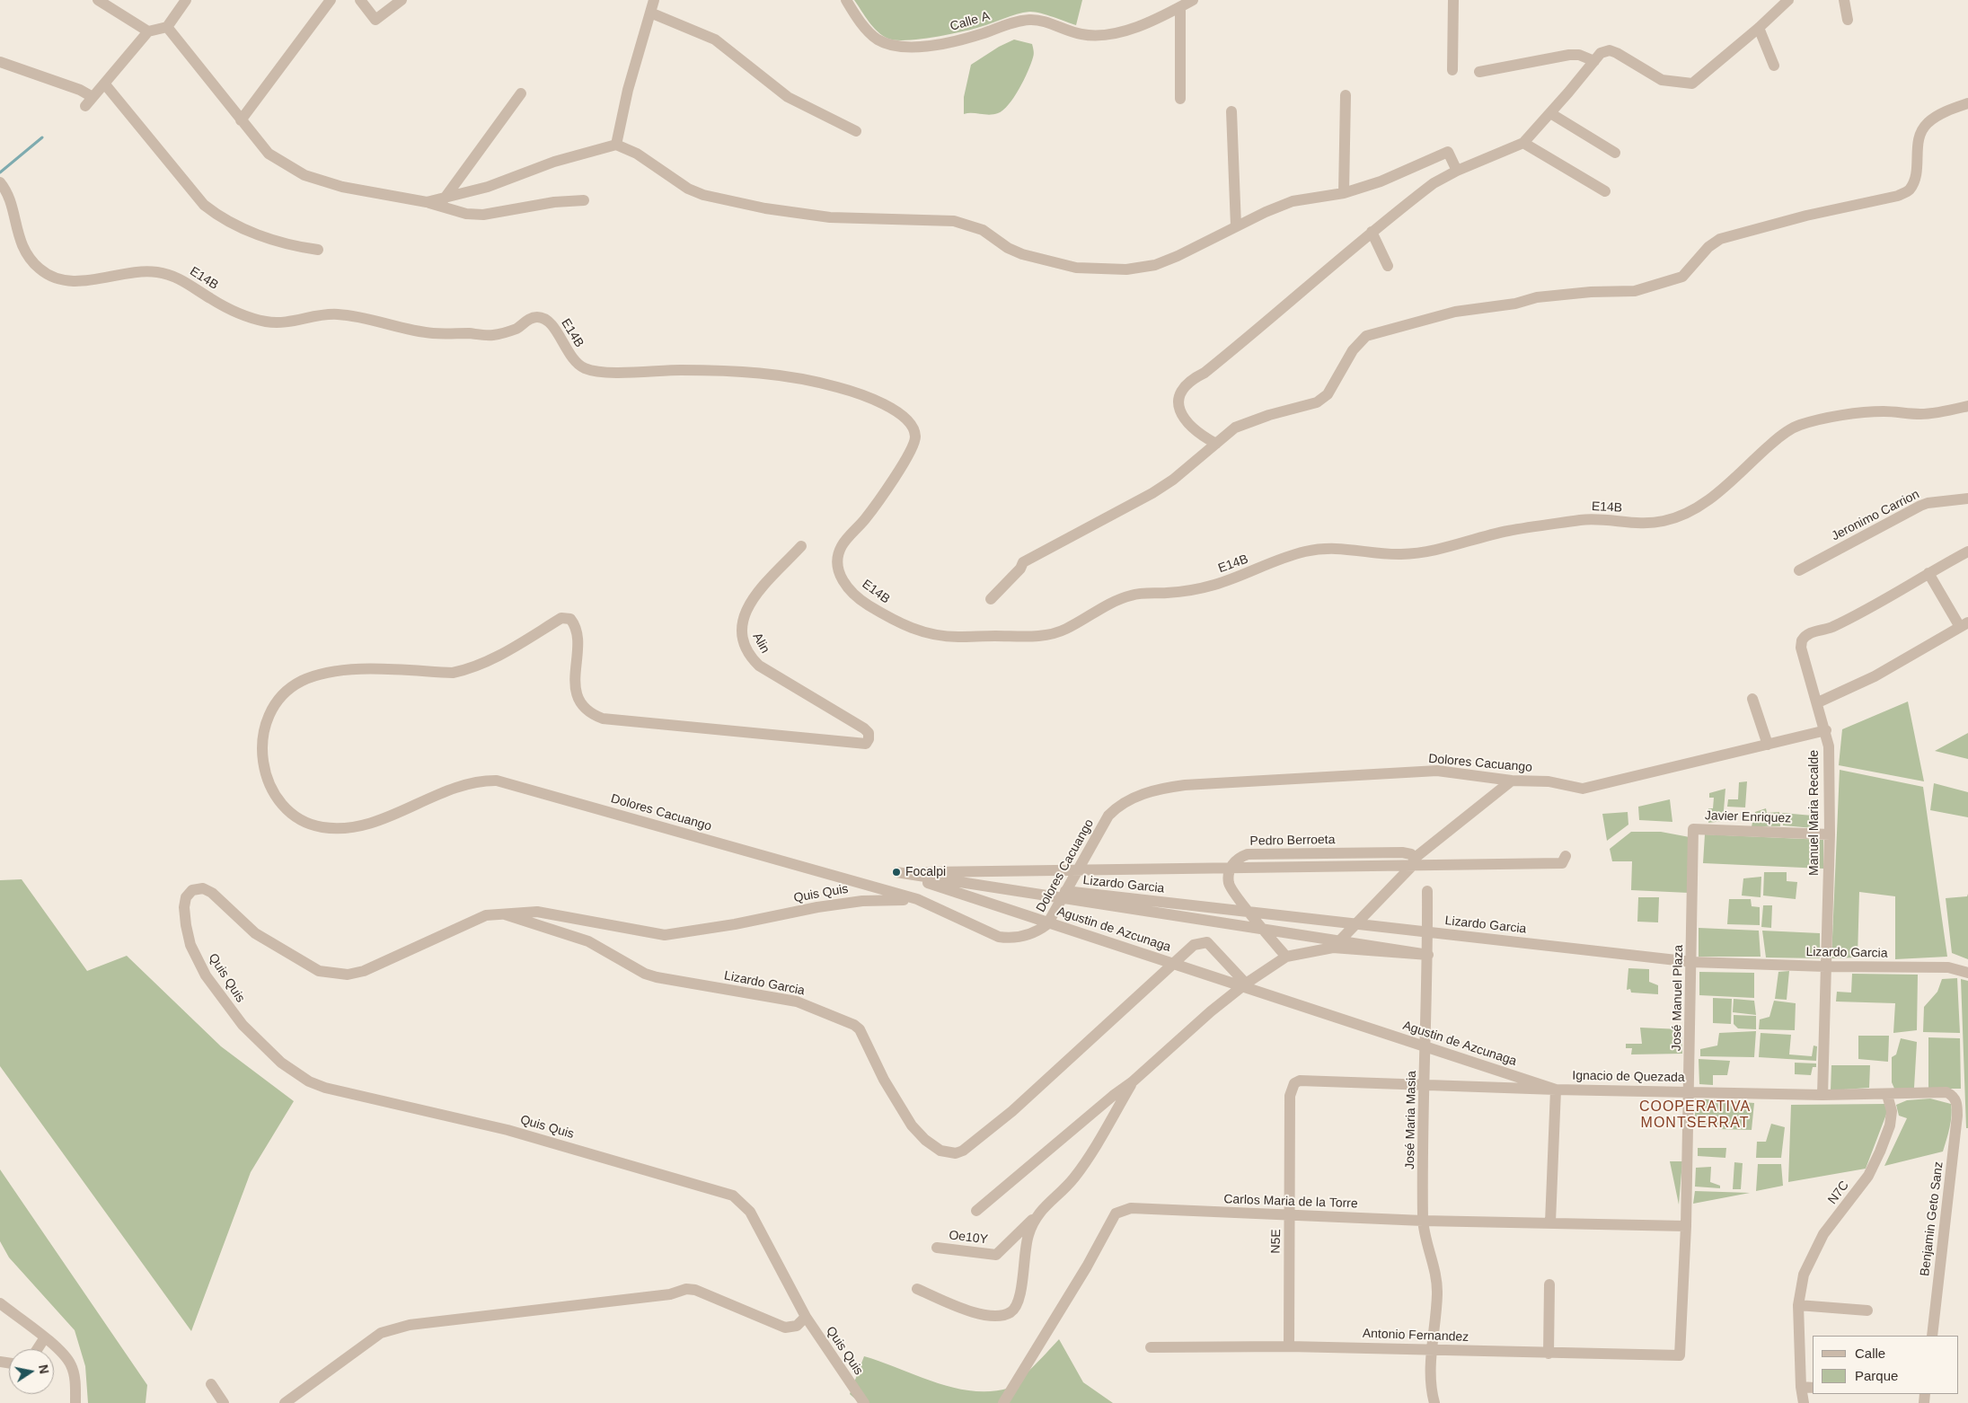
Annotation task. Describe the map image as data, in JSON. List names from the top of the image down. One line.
{"streets":{"street":["Calle A","E14B","Jeronimo Carrion","Alin","Dolores Cacuango","Manuel Maria Recalde","Javier Enriquez","Pedro Berroeta","Lizardo Garcia","Quis Quis","Agustin de Azcunaga","José Manuel Plaza","Ignacio de Quezada","José Maria Masia","N7C","Carlos Maria de la Torre","Benjamin Geto Sanz","Oe10Y","N5E","Antonio Fernandez"]},"crossings":[["Alin","Dolores Cacuango"],["Dolores Cacuango","Manuel Maria Recalde"],["Dolores Cacuango","Lizardo Garcia"],["Dolores Cacuango","Quis Quis"],["Dolores Cacuango","Agustin de Azcunaga"],["Manuel Maria Recalde","Javier Enriquez"],["Manuel Maria Recalde","Lizardo Garcia"],["Manuel Maria Recalde","Ignacio de Quezada"],["Javier Enriquez","José Manuel Plaza"],["Lizardo Garcia","Quis Quis"],["Lizardo Garcia","Agustin de Azcunaga"],["Lizardo Garcia","José Manuel Plaza"],["Lizardo Garcia","José Maria Masia"],["Agustin de Azcunaga","Ignacio de Quezada"],["Agustin de Azcunaga","José Maria Masia"],["José Manuel Plaza","Ignacio de Quezada"],["José Manuel Plaza","Carlos Maria de la Torre"],["José Manuel Plaza","Antonio Fernandez"],["Ignacio de Quezada","José Maria Masia"],["Ignacio de Quezada","N7C"],["Ignacio de Quezada","Benjamin Geto Sanz"],["Ignacio de Quezada","N5E"],["José Maria Masia","Carlos Maria de la Torre"],["José Maria Masia","Antonio Fernandez"],["Carlos Maria de la Torre","N5E"],["N5E","Antonio Fernandez"]],"districts":["COOPERATIVA MONTSERRAT"],"places":["Focalpi"],"legend":["Calle","Parque"],"north":"right"}
